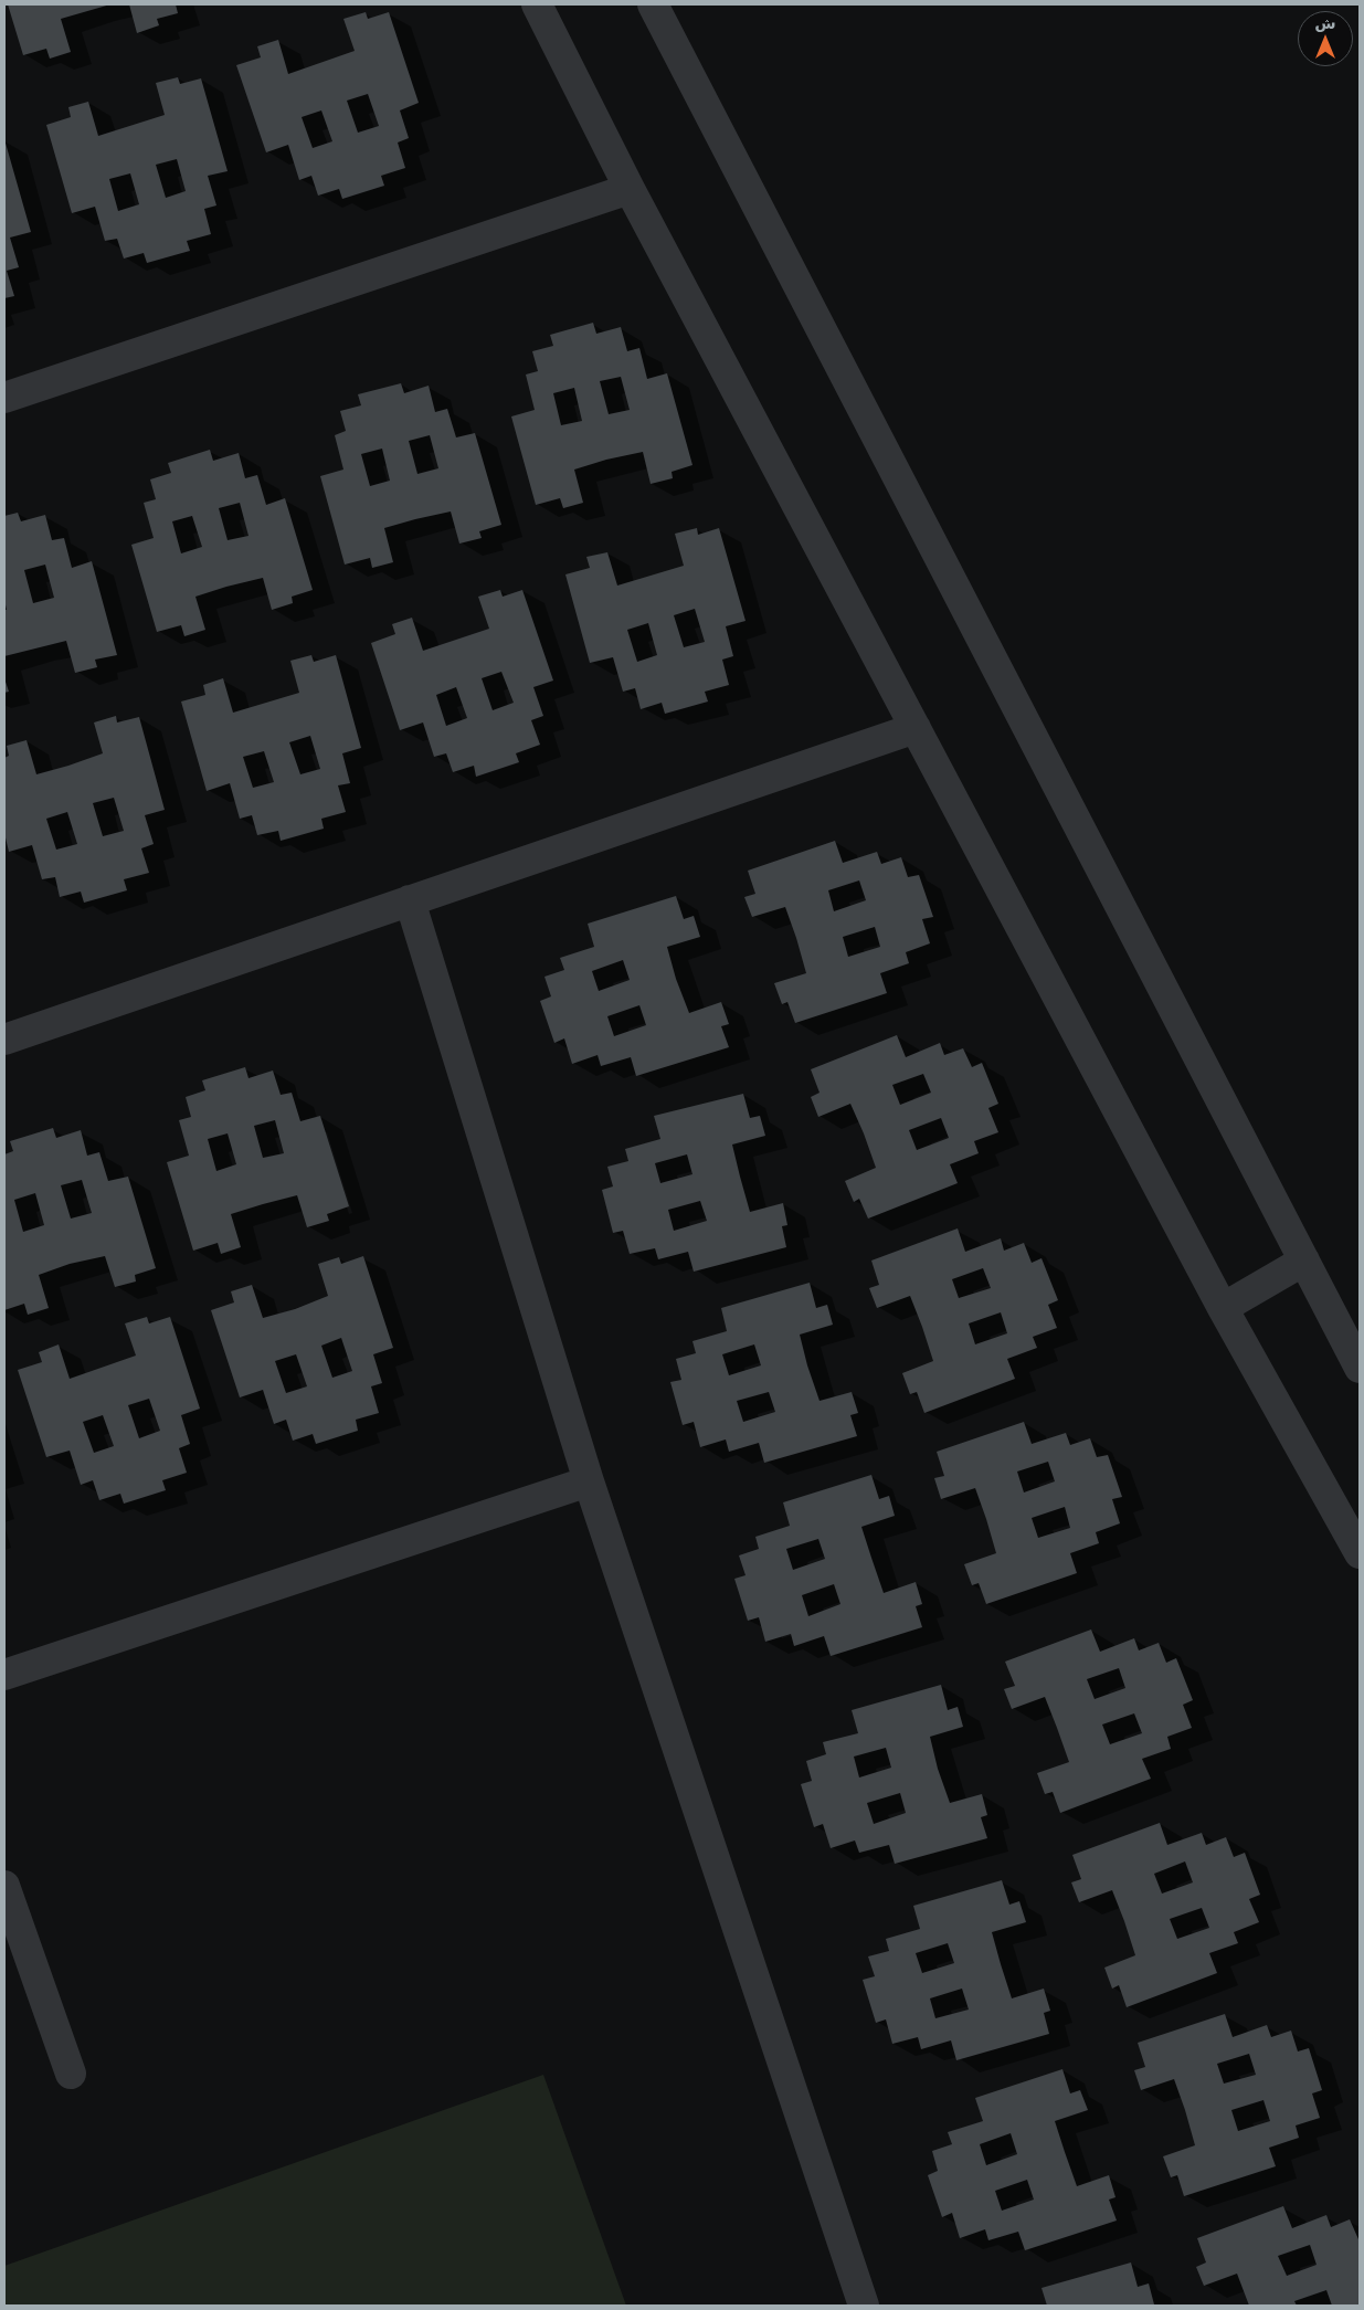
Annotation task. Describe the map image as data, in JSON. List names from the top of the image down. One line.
{"north":"top"}
